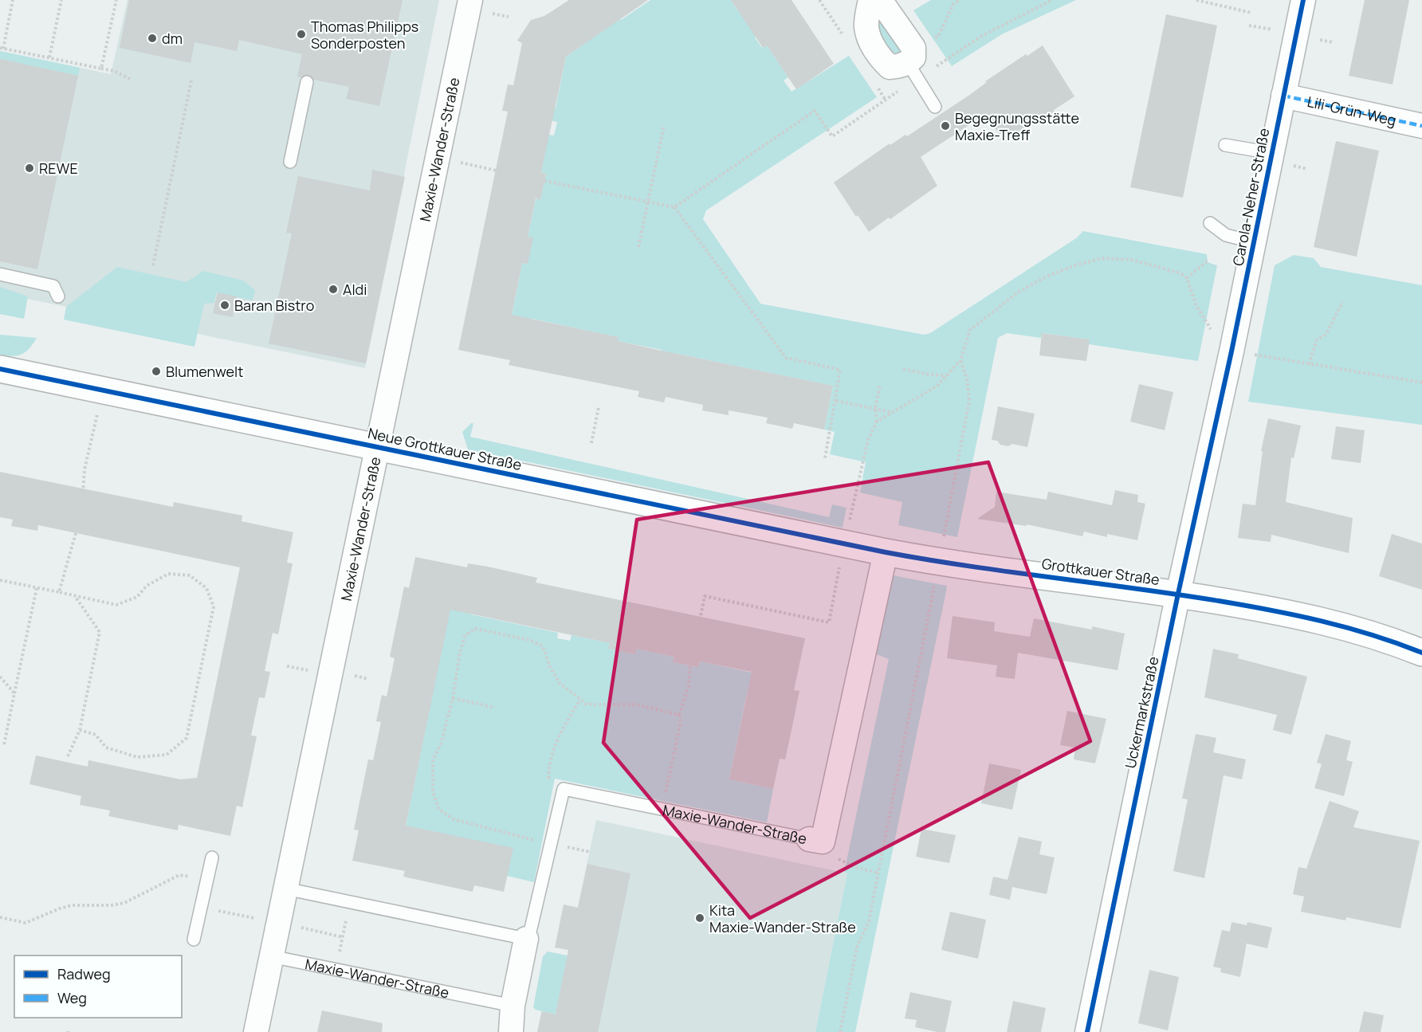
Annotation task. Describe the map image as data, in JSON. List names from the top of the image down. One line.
{"streets":{"street":["Lili-Grün-Weg","Maxie-Wander-Straße","Carola-Neher-Straße","Neue Grottkauer Straße","Grottkauer Straße","Uckermarkstraße"]},"crossings":[["Lili-Grün-Weg","Carola-Neher-Straße"],["Maxie-Wander-Straße","Neue Grottkauer Straße"],["Maxie-Wander-Straße","Grottkauer Straße"],["Carola-Neher-Straße","Uckermarkstraße"],["Neue Grottkauer Straße","Grottkauer Straße"],["Grottkauer Straße","Uckermarkstraße"]],"places":["Thomas Philipps Sonderposten","dm","Begegnungsstätte Maxie-Treff","REWE","Aldi","Baran Bistro","Blumenwelt","Kita Maxie-Wander-Straße"],"legend":["Radweg","Weg"]}
